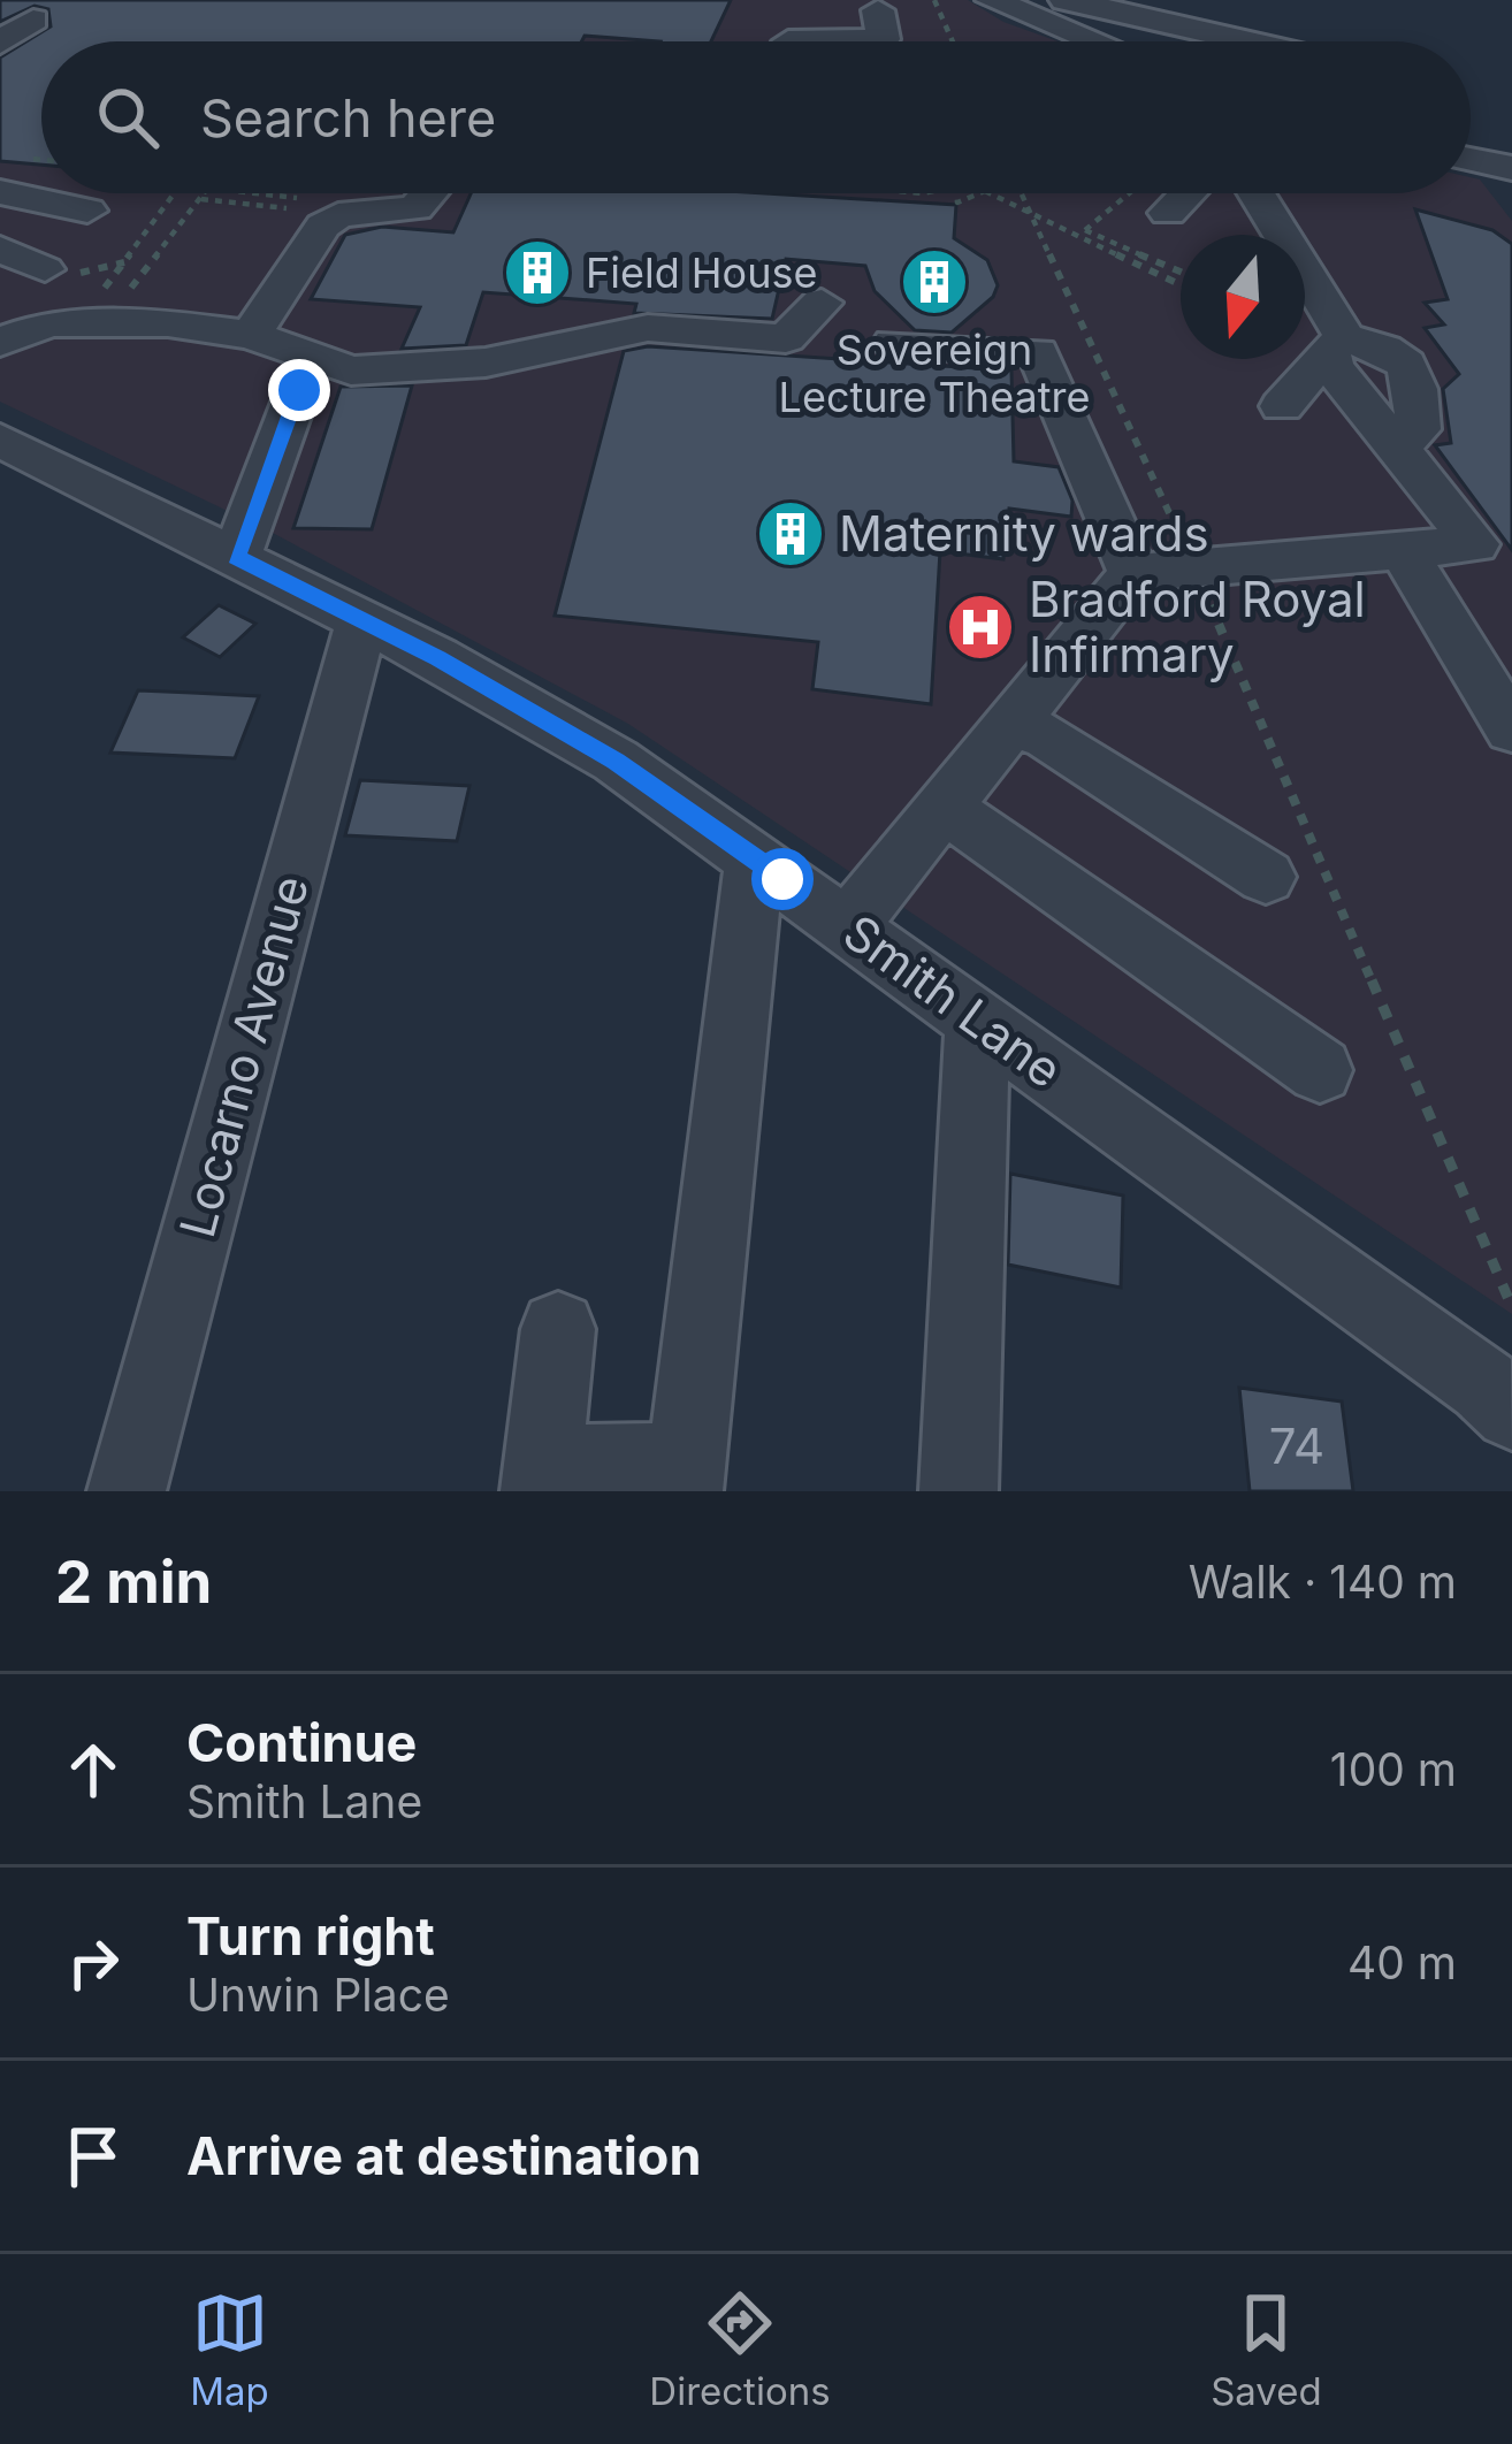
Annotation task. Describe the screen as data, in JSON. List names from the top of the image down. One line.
{"streets":{"street":["Smith Lane","Locarno Avenue"]},"crossings":[["Smith Lane","Locarno Avenue"]],"places":{"building":["Field House","Sovereign Lecture Theatre","Maternity wards"],"hospital":["Bradford Royal Infirmary"]},"house_numbers":["74"],"north":"bottom","page":{"search":"Search here","heading":["2 min","Walk · 140 m"],"list":[["Continue","Smith Lane","100 m"],["Turn right","Unwin Place","40 m"],"Arrive at destination"],"nav":["Map","Directions","Saved"]}}
